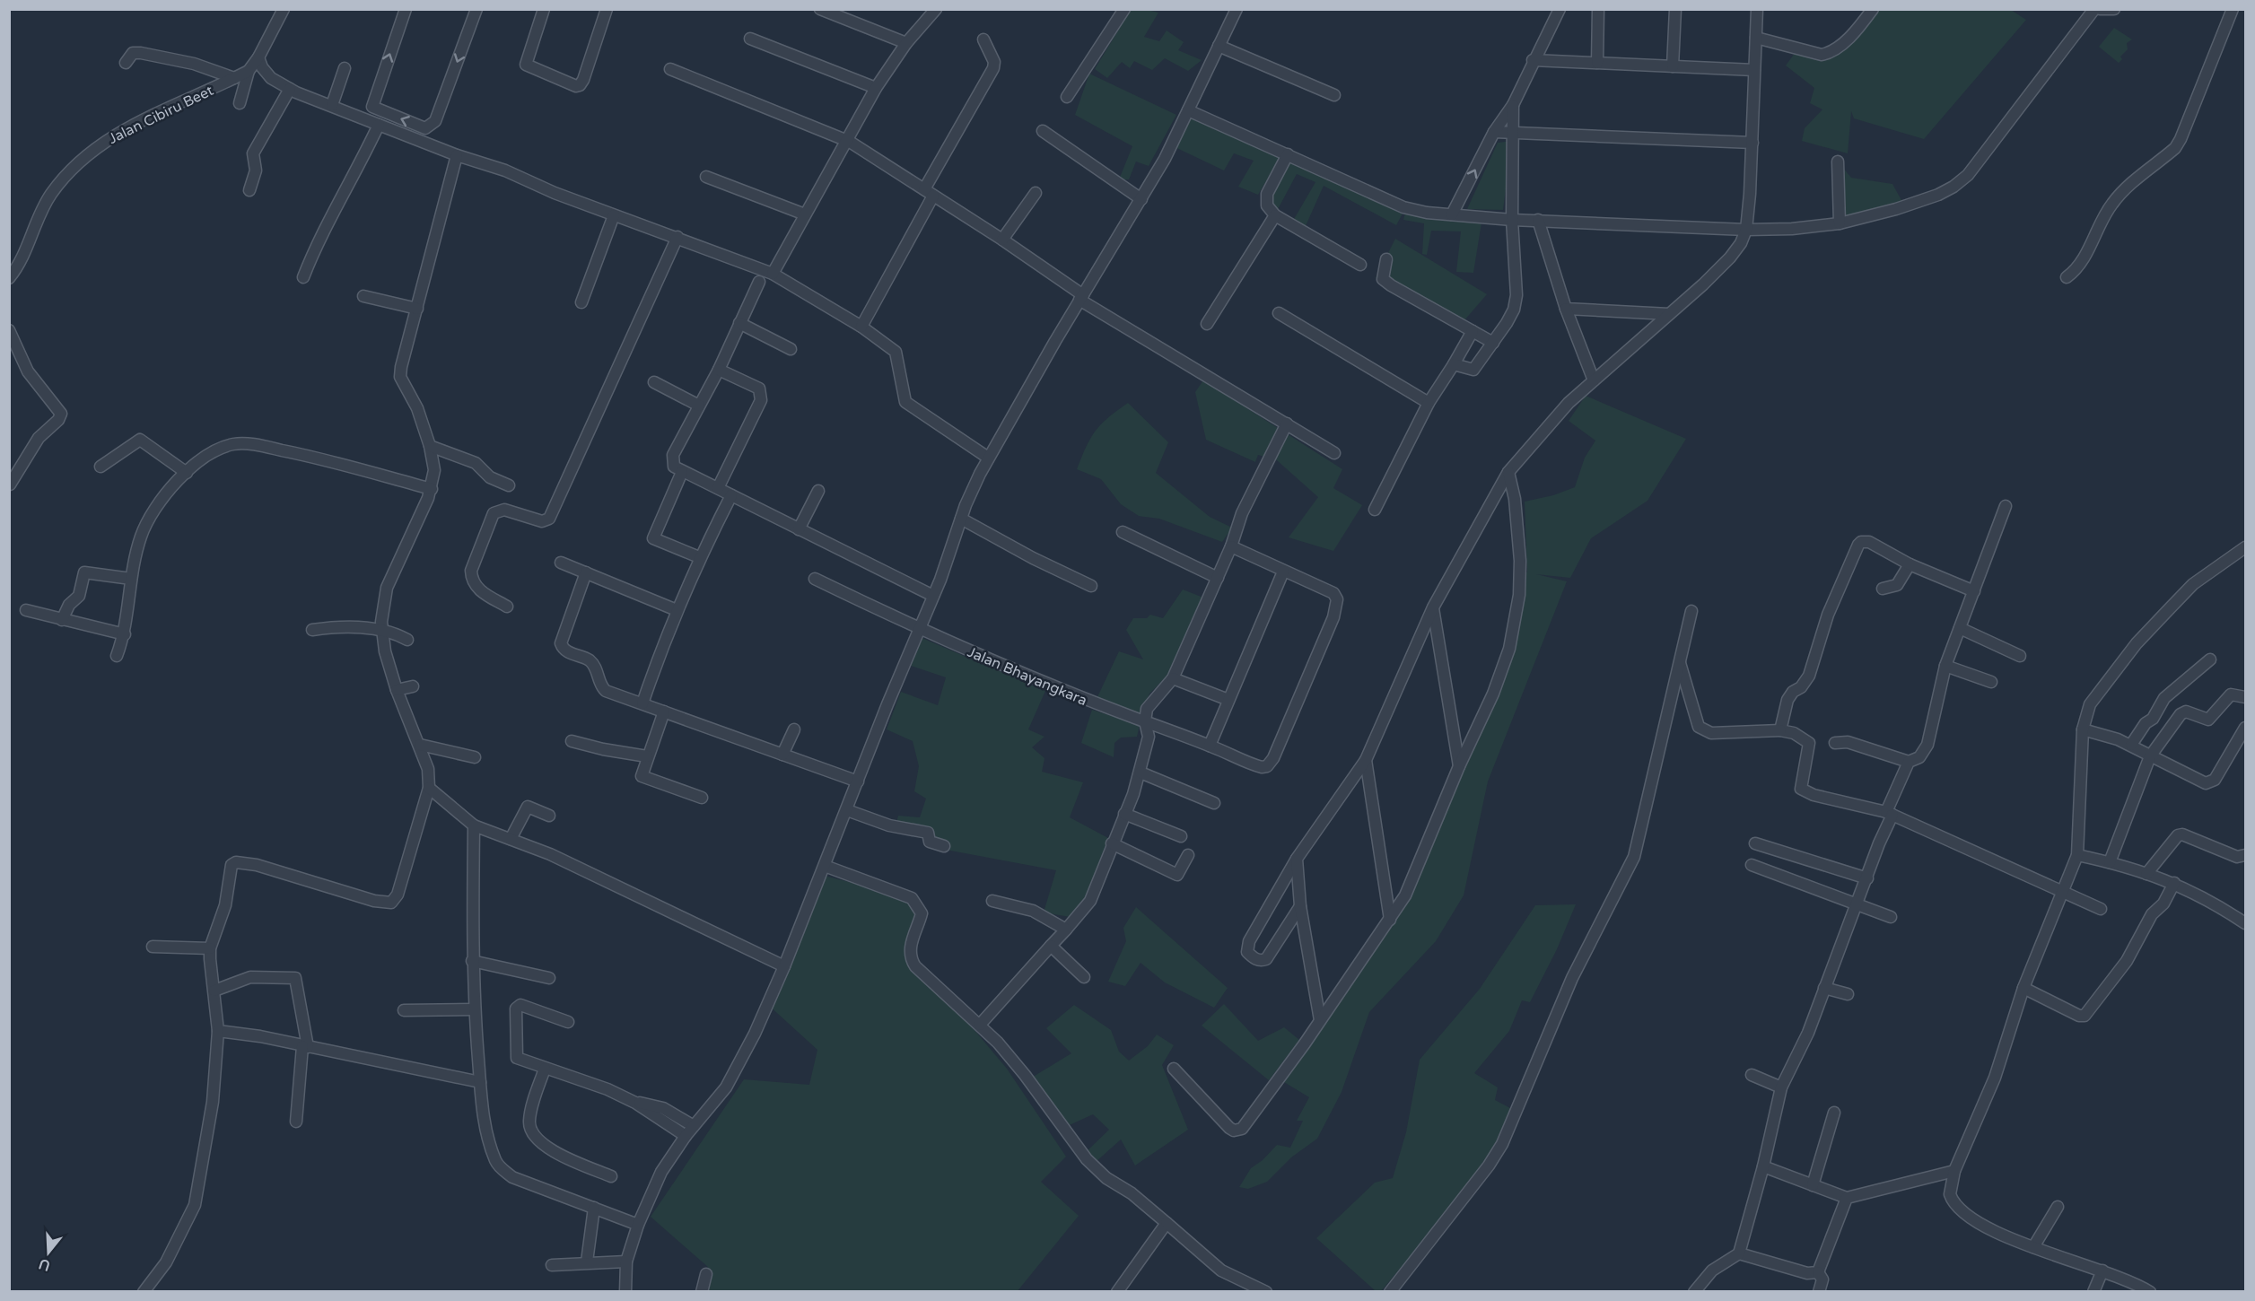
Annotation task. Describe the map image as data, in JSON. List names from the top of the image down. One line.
{"streets":{"street":["Jalan Cibiru Beet","Jalan Bhayangkara"]},"north":"bottom"}
